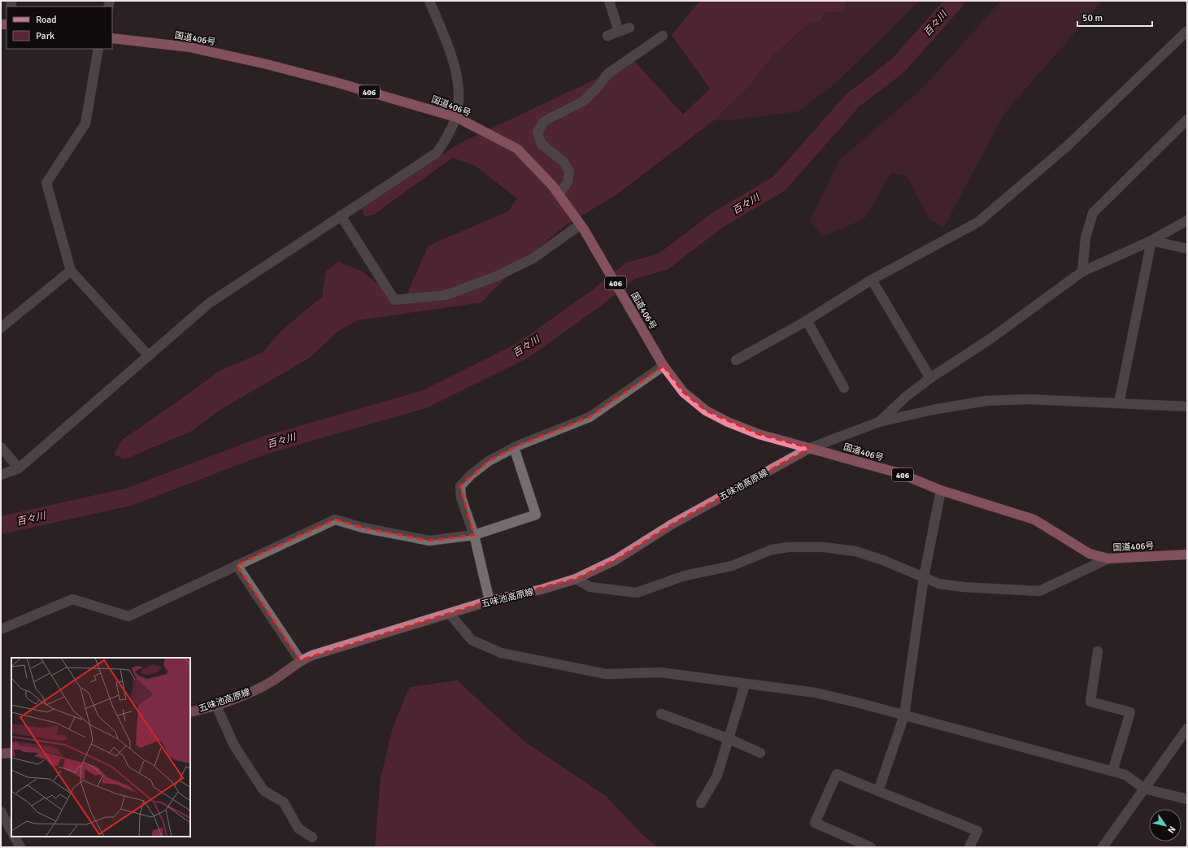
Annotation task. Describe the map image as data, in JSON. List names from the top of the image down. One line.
{"streets":{"highway":["国道406号","406"],"main road":["五味池高原線"]},"crossings":[["国道406号","五味池高原線"]],"water":["百々川"],"legend":["Road","Park"],"scale_bar":"50 m","north":"bottom right"}
